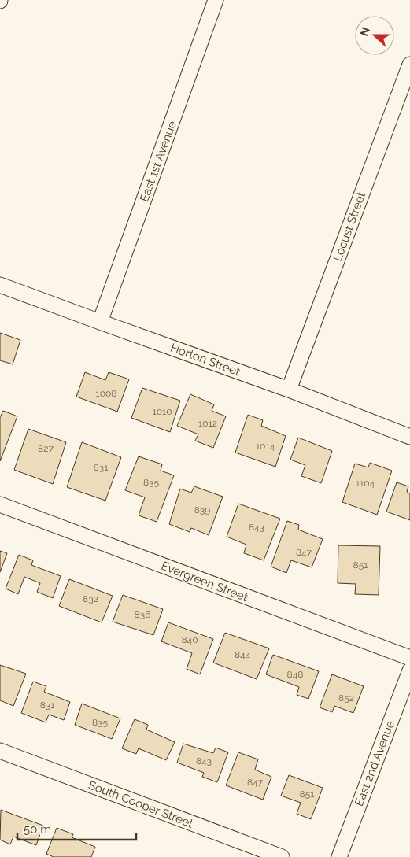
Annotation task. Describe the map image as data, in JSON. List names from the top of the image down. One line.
{"streets":{"street":["East 1st Avenue","Locust Street","Horton Street","Evergreen Street","East 2nd Avenue","South Cooper Street"]},"crossings":[["East 1st Avenue","Horton Street"],["Locust Street","Horton Street"]],"house_numbers":["1008","1010","1012","1014","827","831","835","1104","839","843","847","851","832","836","840","844","848","852","831","835","843","847","851"],"scale_bar":"50 m","north":"left"}
